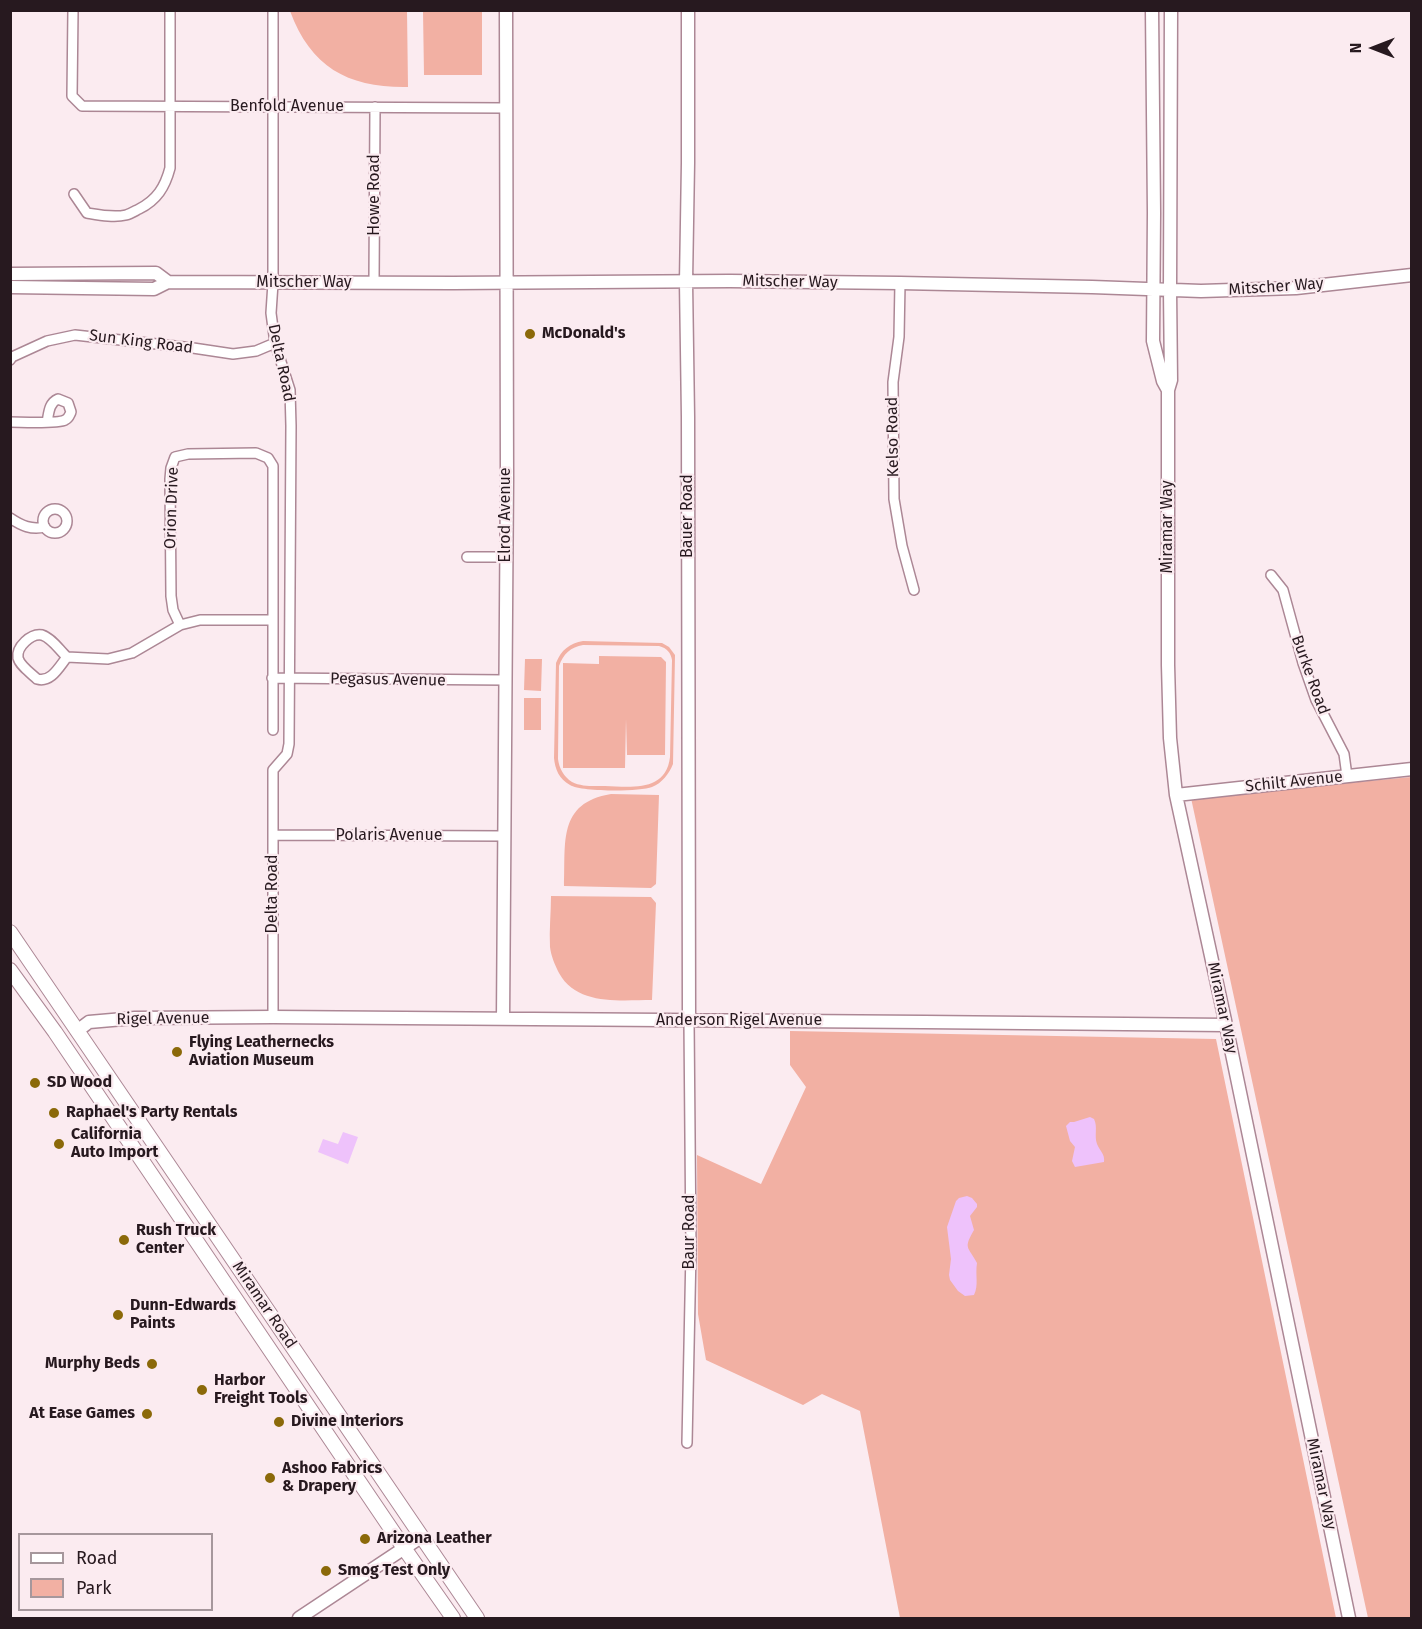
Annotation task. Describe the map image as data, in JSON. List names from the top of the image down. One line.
{"streets":{"main road":["Miramar Road"],"street":["Benfold Avenue","Howe Road","Mitscher Way","Sun King Road","Delta Road","Kelso Road","Orion Drive","Elrod Avenue","Bauer Road","Miramar Way","Burke Road","Pegasus Avenue","Schilt Avenue","Polaris Avenue","Rigel Avenue","Anderson Rigel Avenue","Baur Road"]},"crossings":[["Benfold Avenue","Howe Road"],["Benfold Avenue","Delta Road"],["Benfold Avenue","Elrod Avenue"],["Howe Road","Mitscher Way"],["Mitscher Way","Delta Road"],["Mitscher Way","Kelso Road"],["Mitscher Way","Elrod Avenue"],["Mitscher Way","Bauer Road"],["Mitscher Way","Miramar Way"],["Sun King Road","Delta Road"],["Delta Road","Pegasus Avenue"],["Delta Road","Polaris Avenue"],["Delta Road","Anderson Rigel Avenue"],["Elrod Avenue","Pegasus Avenue"],["Elrod Avenue","Polaris Avenue"],["Elrod Avenue","Anderson Rigel Avenue"],["Bauer Road","Anderson Rigel Avenue"],["Bauer Road","Baur Road"],["Miramar Way","Schilt Avenue"],["Miramar Way","Anderson Rigel Avenue"],["Burke Road","Schilt Avenue"],["Rigel Avenue","Anderson Rigel Avenue"],["Rigel Avenue","Miramar Road"],["Anderson Rigel Avenue","Baur Road"]],"places":["McDonald's","Flying Leathernecks Aviation Museum","SD Wood","Raphael's Party Rentals","California Auto Import","Rush Truck Center","Dunn-Edwards Paints","Murphy Beds","Harbor Freight Tools","At Ease Games","Divine Interiors","Ashoo Fabrics & Drapery","Arizona Leather","Smog Test Only"],"legend":["Road","Park"],"north":"left"}
